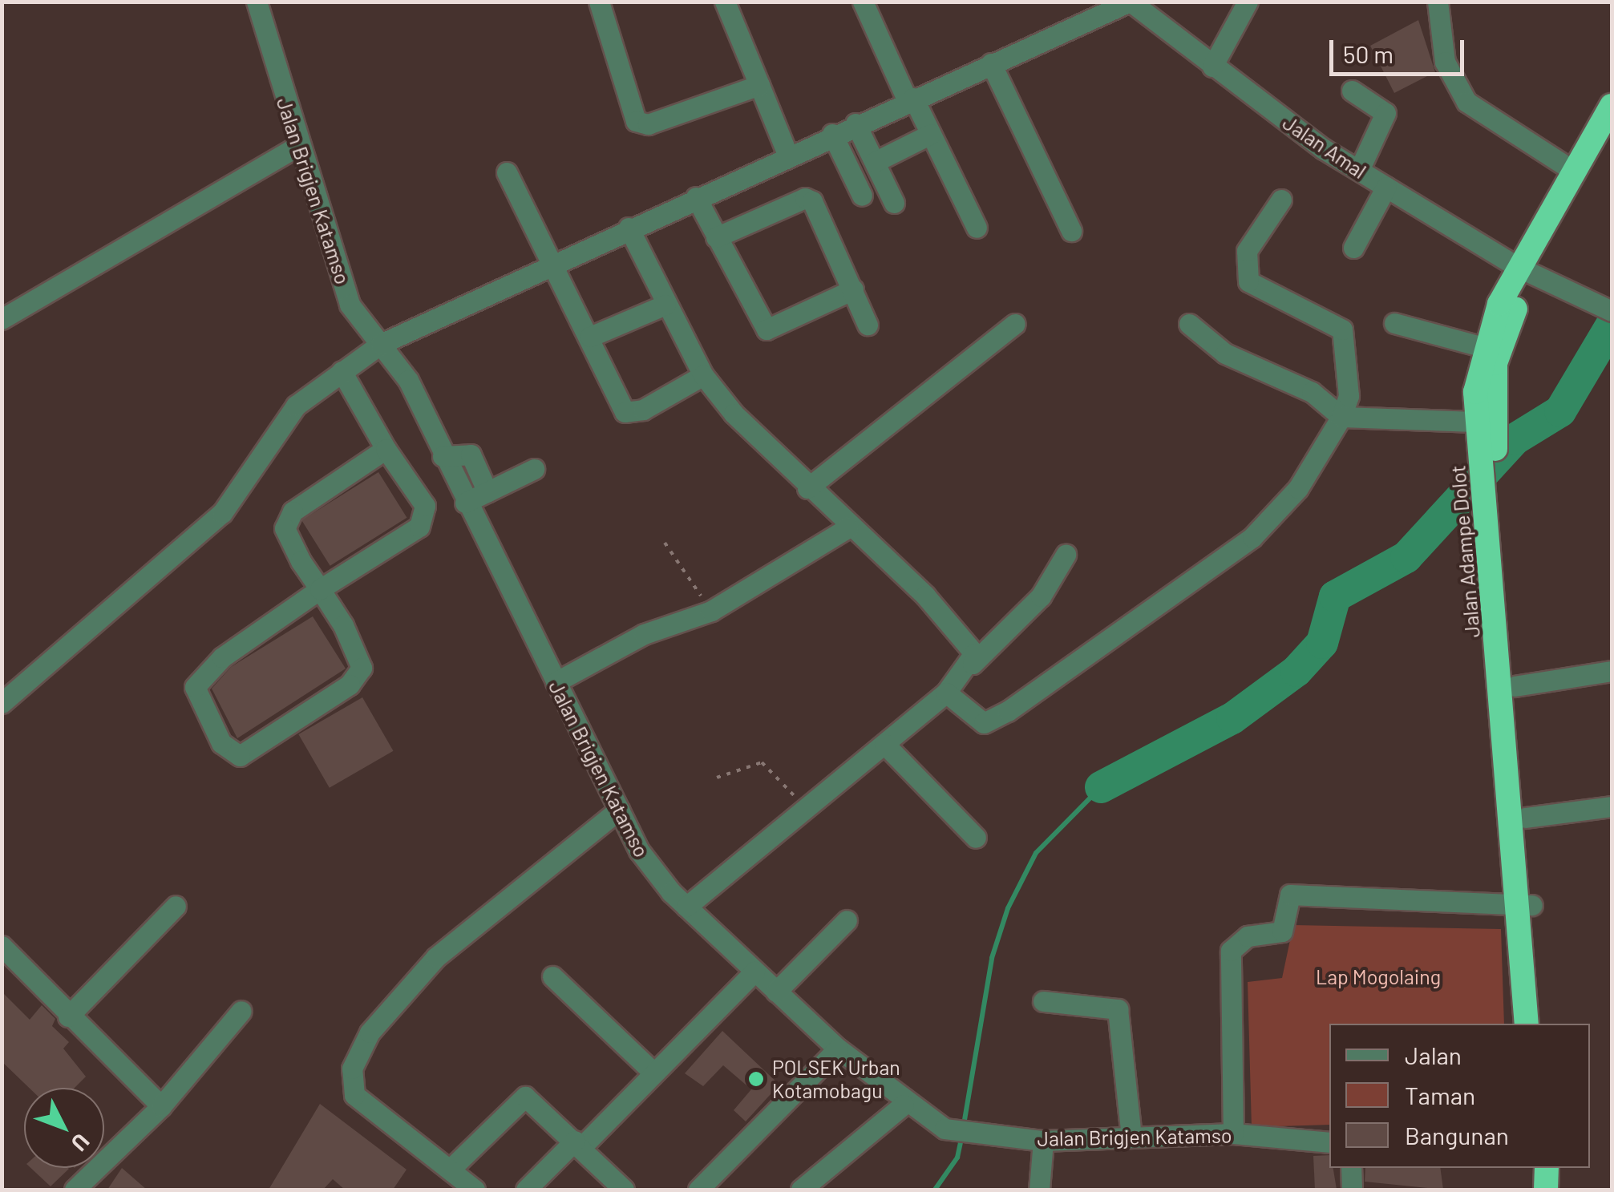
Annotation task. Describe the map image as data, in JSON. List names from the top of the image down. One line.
{"streets":{"highway":["Jalan Adampe Dolot"],"street":["Jalan Amal","Jalan Brigjen Katamso"]},"crossings":[["Jalan Amal","Jalan Adampe Dolot"]],"parks":["Lap Mogolaing"],"places":["POLSEK Urban Kotamobagu"],"legend":["Jalan","Taman","Bangunan"],"scale_bar":"50 m","north":"bottom right"}
